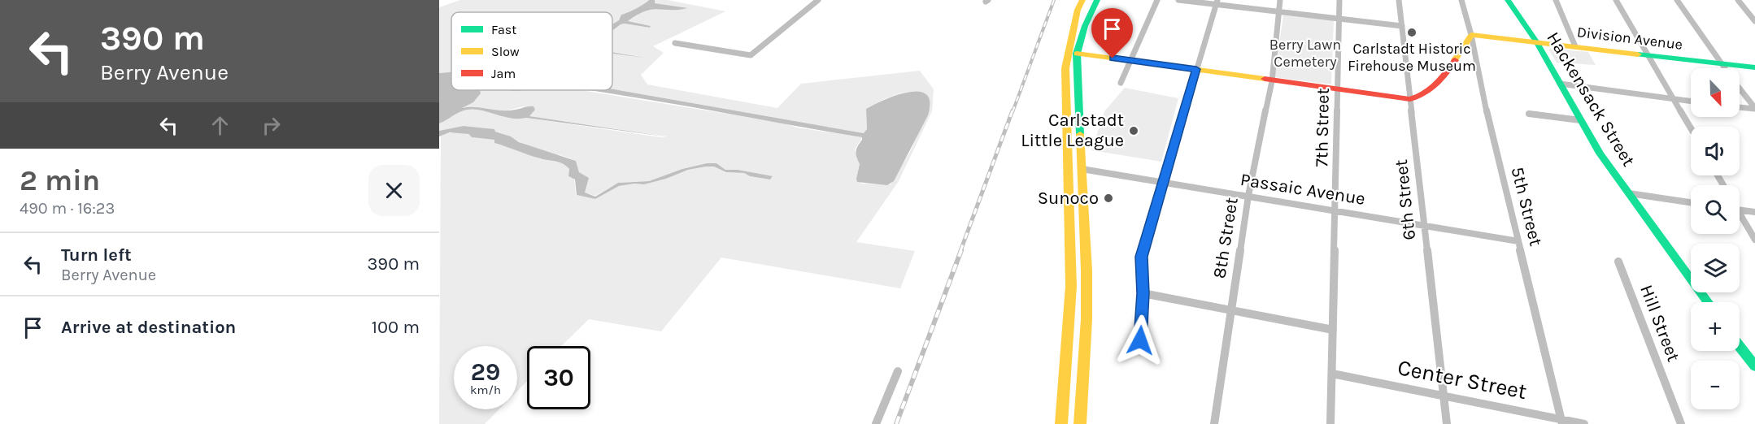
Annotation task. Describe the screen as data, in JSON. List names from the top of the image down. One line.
{"streets":{"main road":["Division Avenue","Hackensack Street"],"street":["7th Street","Passaic Avenue","6th Street","5th Street","8th Street","Hill Street","Center Street"]},"crossings":[["Division Avenue","Hackensack Street"],["Division Avenue","5th Street"],["7th Street","Passaic Avenue"],["7th Street","Center Street"],["Passaic Avenue","6th Street"],["Passaic Avenue","5th Street"],["Passaic Avenue","8th Street"],["6th Street","Center Street"],["5th Street","Center Street"]],"parks":["Berry Lawn Cemetery"],"places":["Carlstadt Historic Firehouse Museum","Carlstadt Little League","Sunoco"],"legend":["Fast","Slow","Jam"],"north":"bottom right","page":{"turn":["390 m","Berry Avenue"],"map_buttons":["+","−"],"heading":["2 min","490 m · 16:23"],"list":[{"name":"Turn left","note":"Berry Avenue","value":"390 m"},{"name":"Arrive at destination","value":"100 m"}],"speed":"29 km/h","limit":"30"}}
